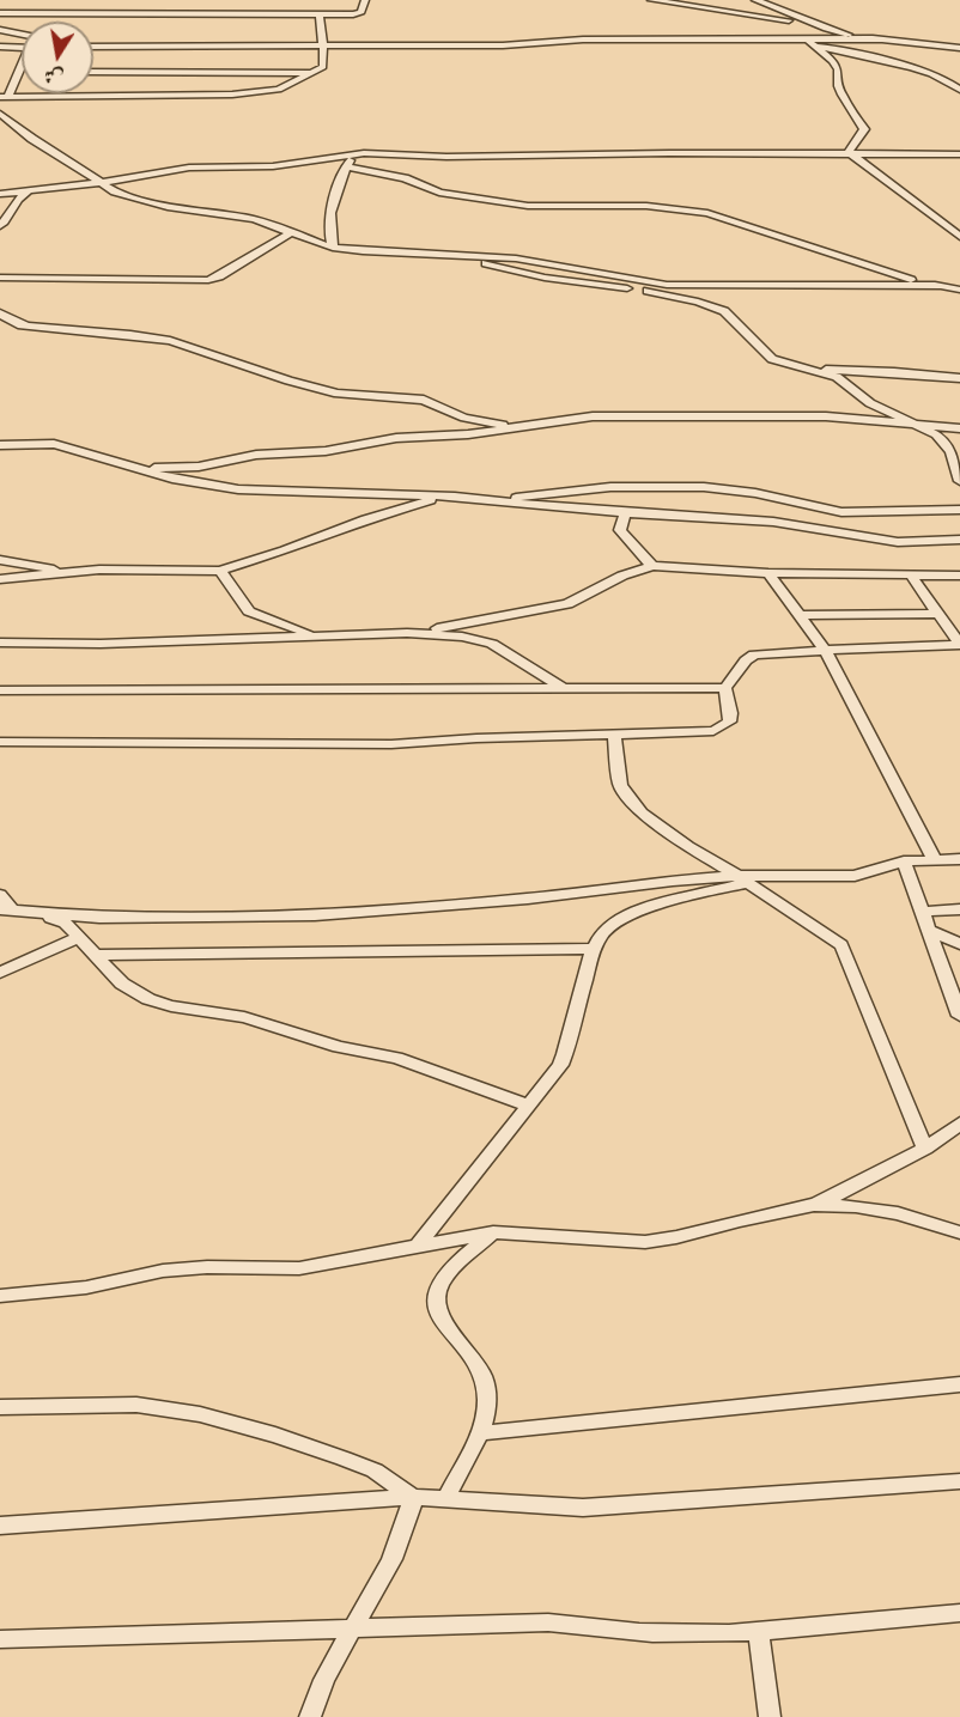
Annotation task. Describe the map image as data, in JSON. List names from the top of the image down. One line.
{"north":"bottom"}
